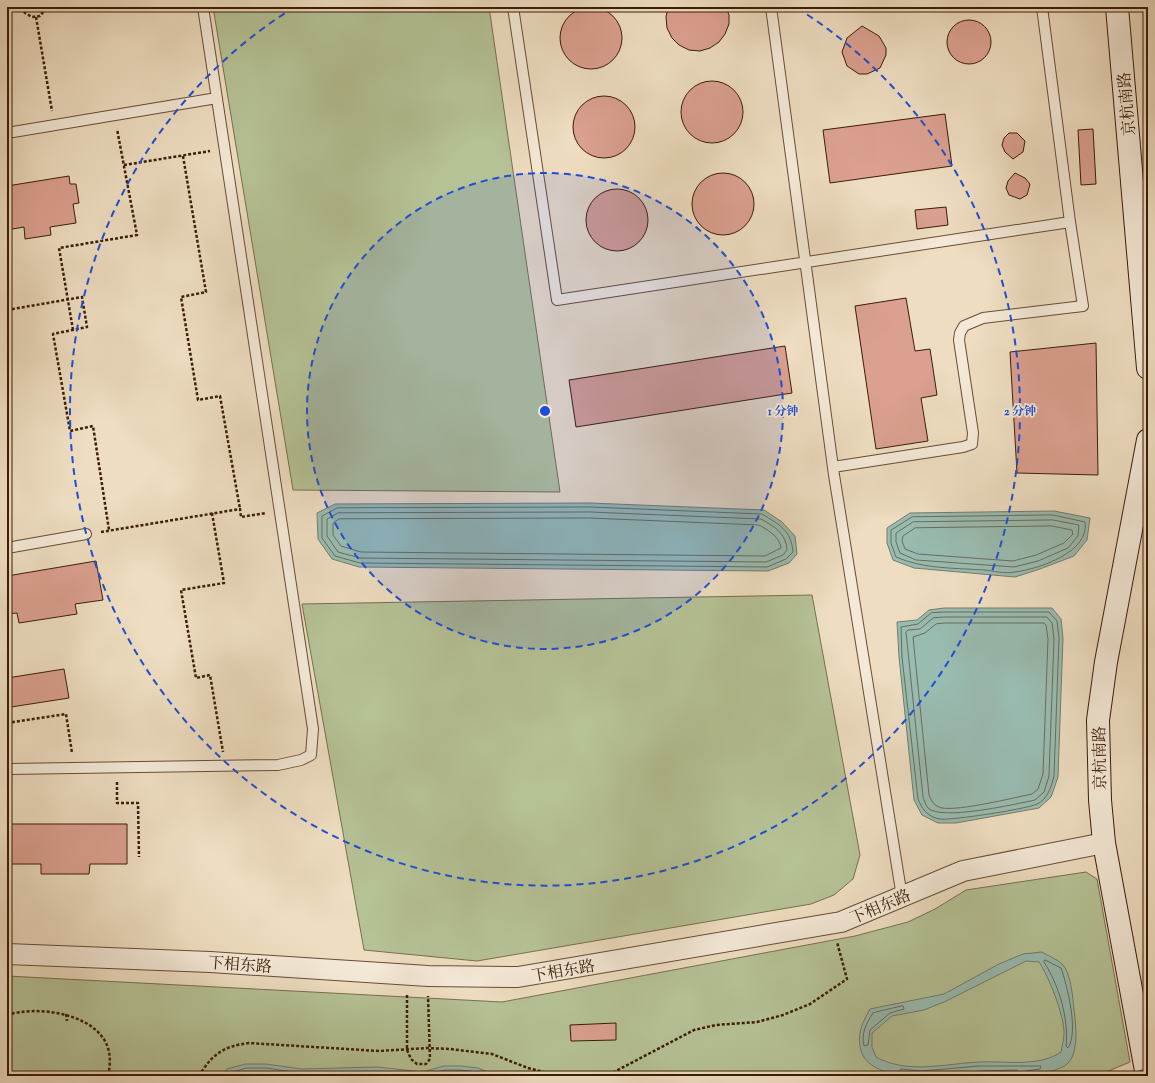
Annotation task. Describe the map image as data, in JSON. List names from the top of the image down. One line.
{"streets":{"street":["京杭南路","下相东路"]},"crossings":[["京杭南路","下相东路"]],"rings":["1 分钟","2 分钟"]}
